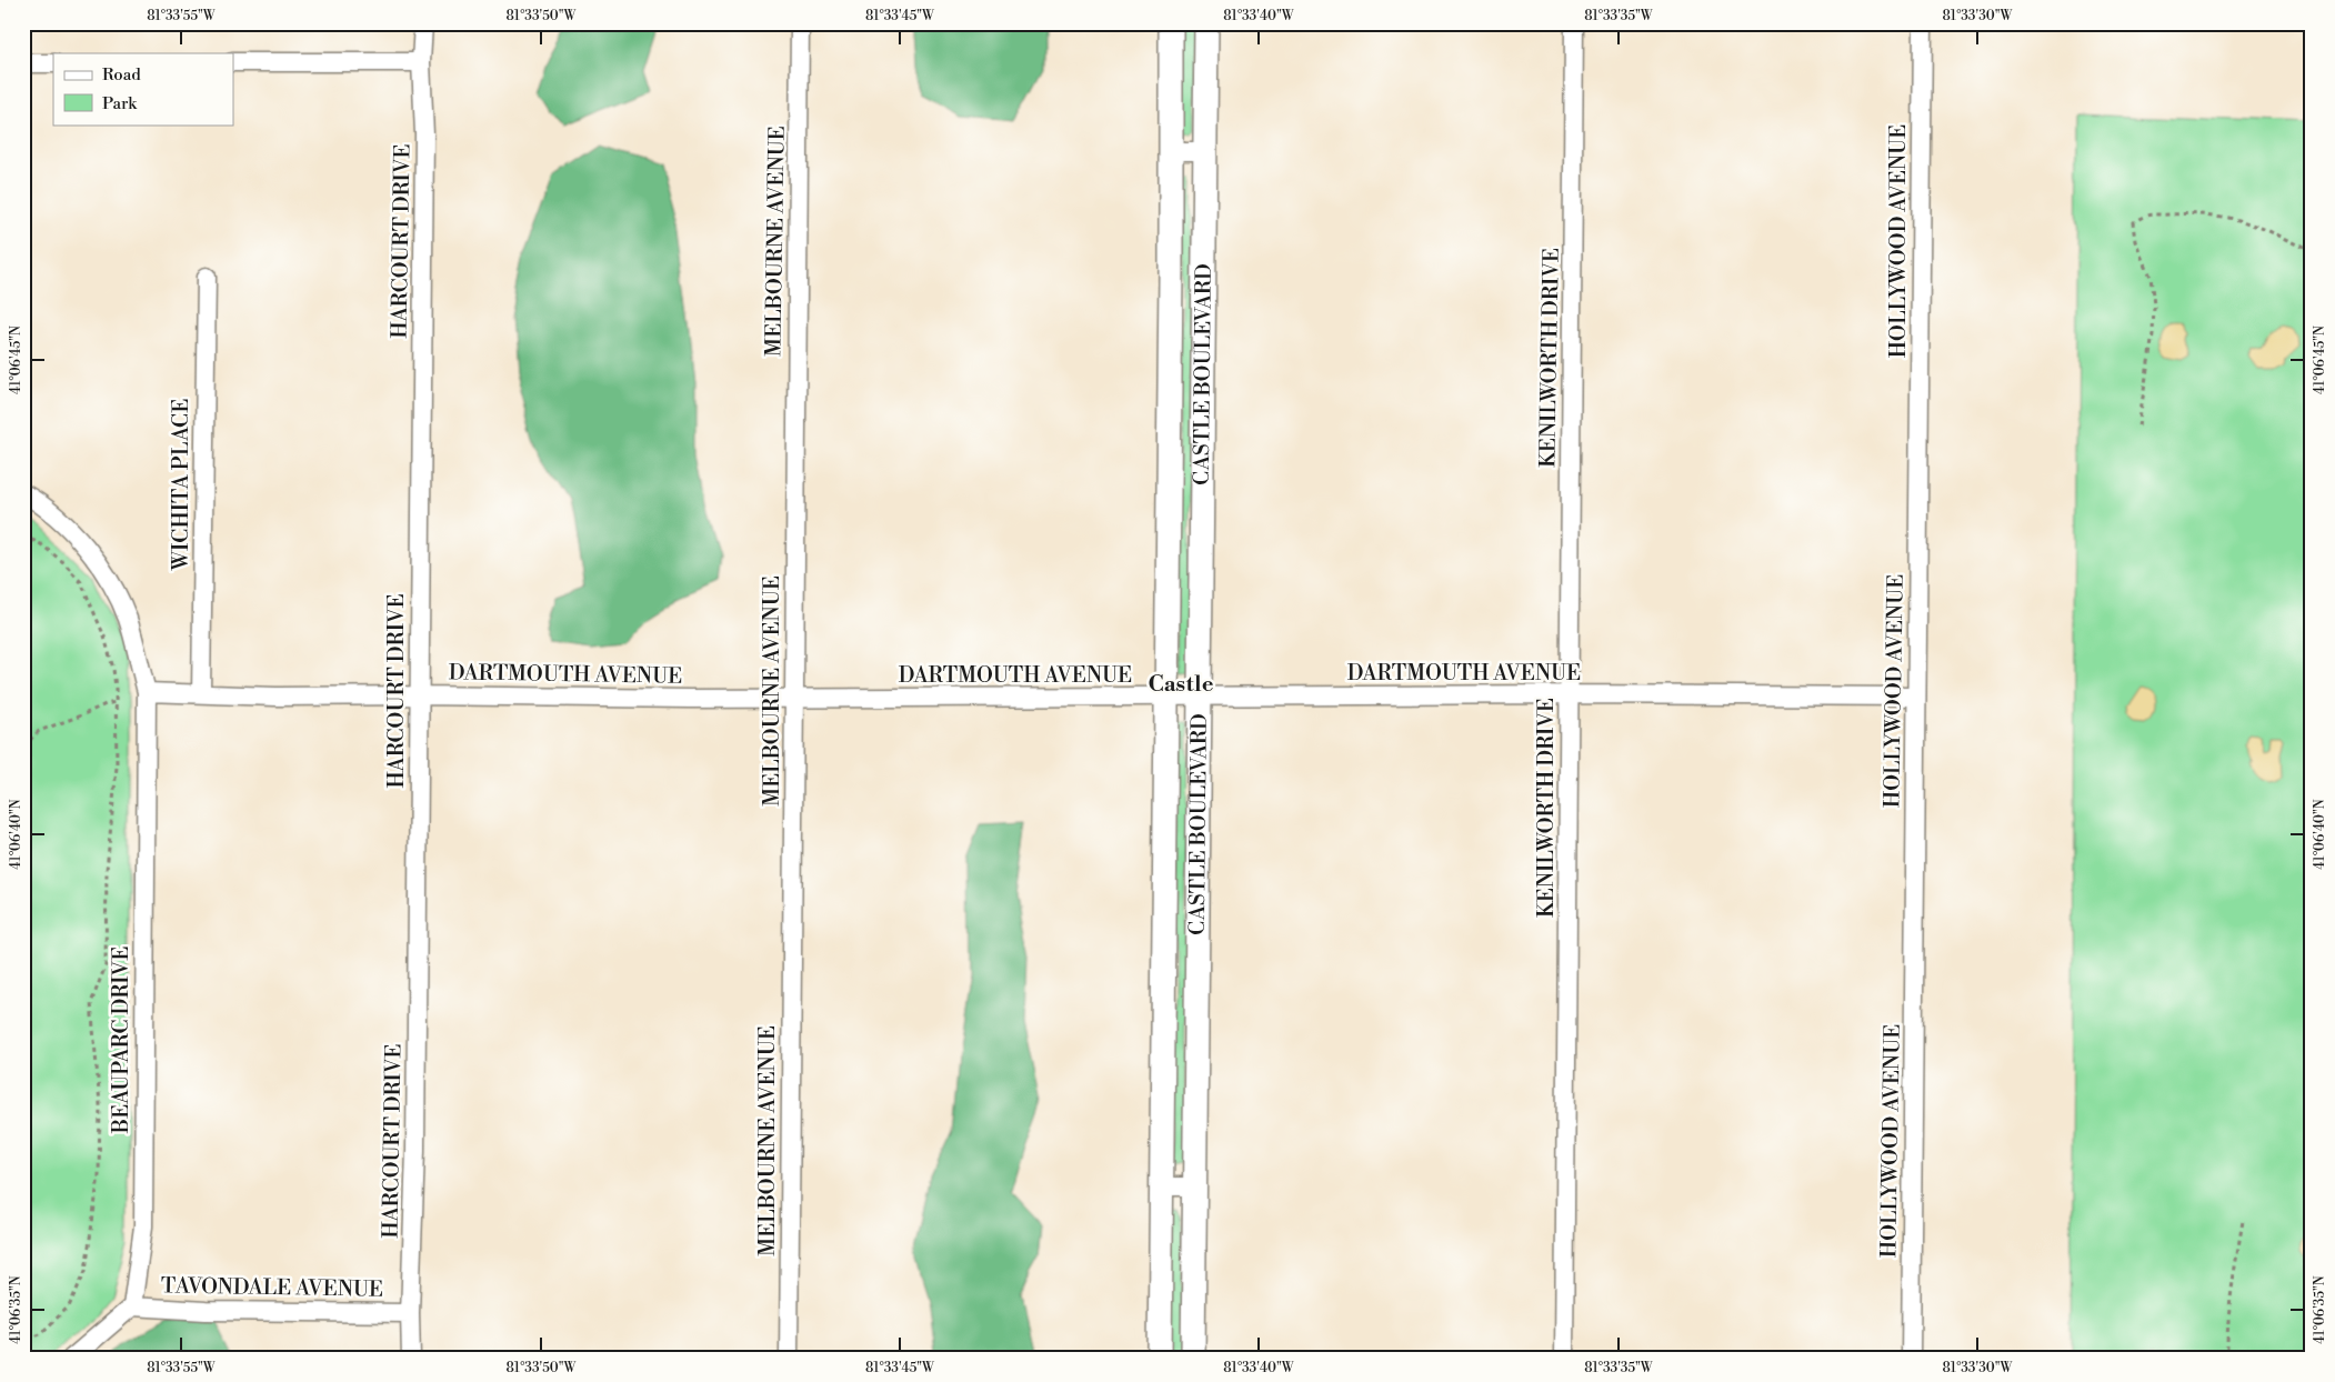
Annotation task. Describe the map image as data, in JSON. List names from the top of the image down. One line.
{"streets":{"street":["HARCOURT DRIVE","MELBOURNE AVENUE","HOLLYWOOD AVENUE","KENILWORTH DRIVE","CASTLE BOULEVARD","WICHITA PLACE","DARTMOUTH AVENUE","BEAUPARC DRIVE","TAVONDALE AVENUE"]},"crossings":[["HARCOURT DRIVE","DARTMOUTH AVENUE"],["HARCOURT DRIVE","TAVONDALE AVENUE"],["MELBOURNE AVENUE","DARTMOUTH AVENUE"],["HOLLYWOOD AVENUE","DARTMOUTH AVENUE"],["KENILWORTH DRIVE","DARTMOUTH AVENUE"],["CASTLE BOULEVARD","DARTMOUTH AVENUE"],["WICHITA PLACE","DARTMOUTH AVENUE"],["DARTMOUTH AVENUE","BEAUPARC DRIVE"],["BEAUPARC DRIVE","TAVONDALE AVENUE"]],"districts":["Castle"],"legend":["Road","Park"],"coordinates":["81°33'55\"W","81°33'50\"W","81°33'45\"W","81°33'40\"W","81°33'35\"W","81°33'30\"W","41°06'45\"N","41°06'40\"N","41°06'35\"N"]}
